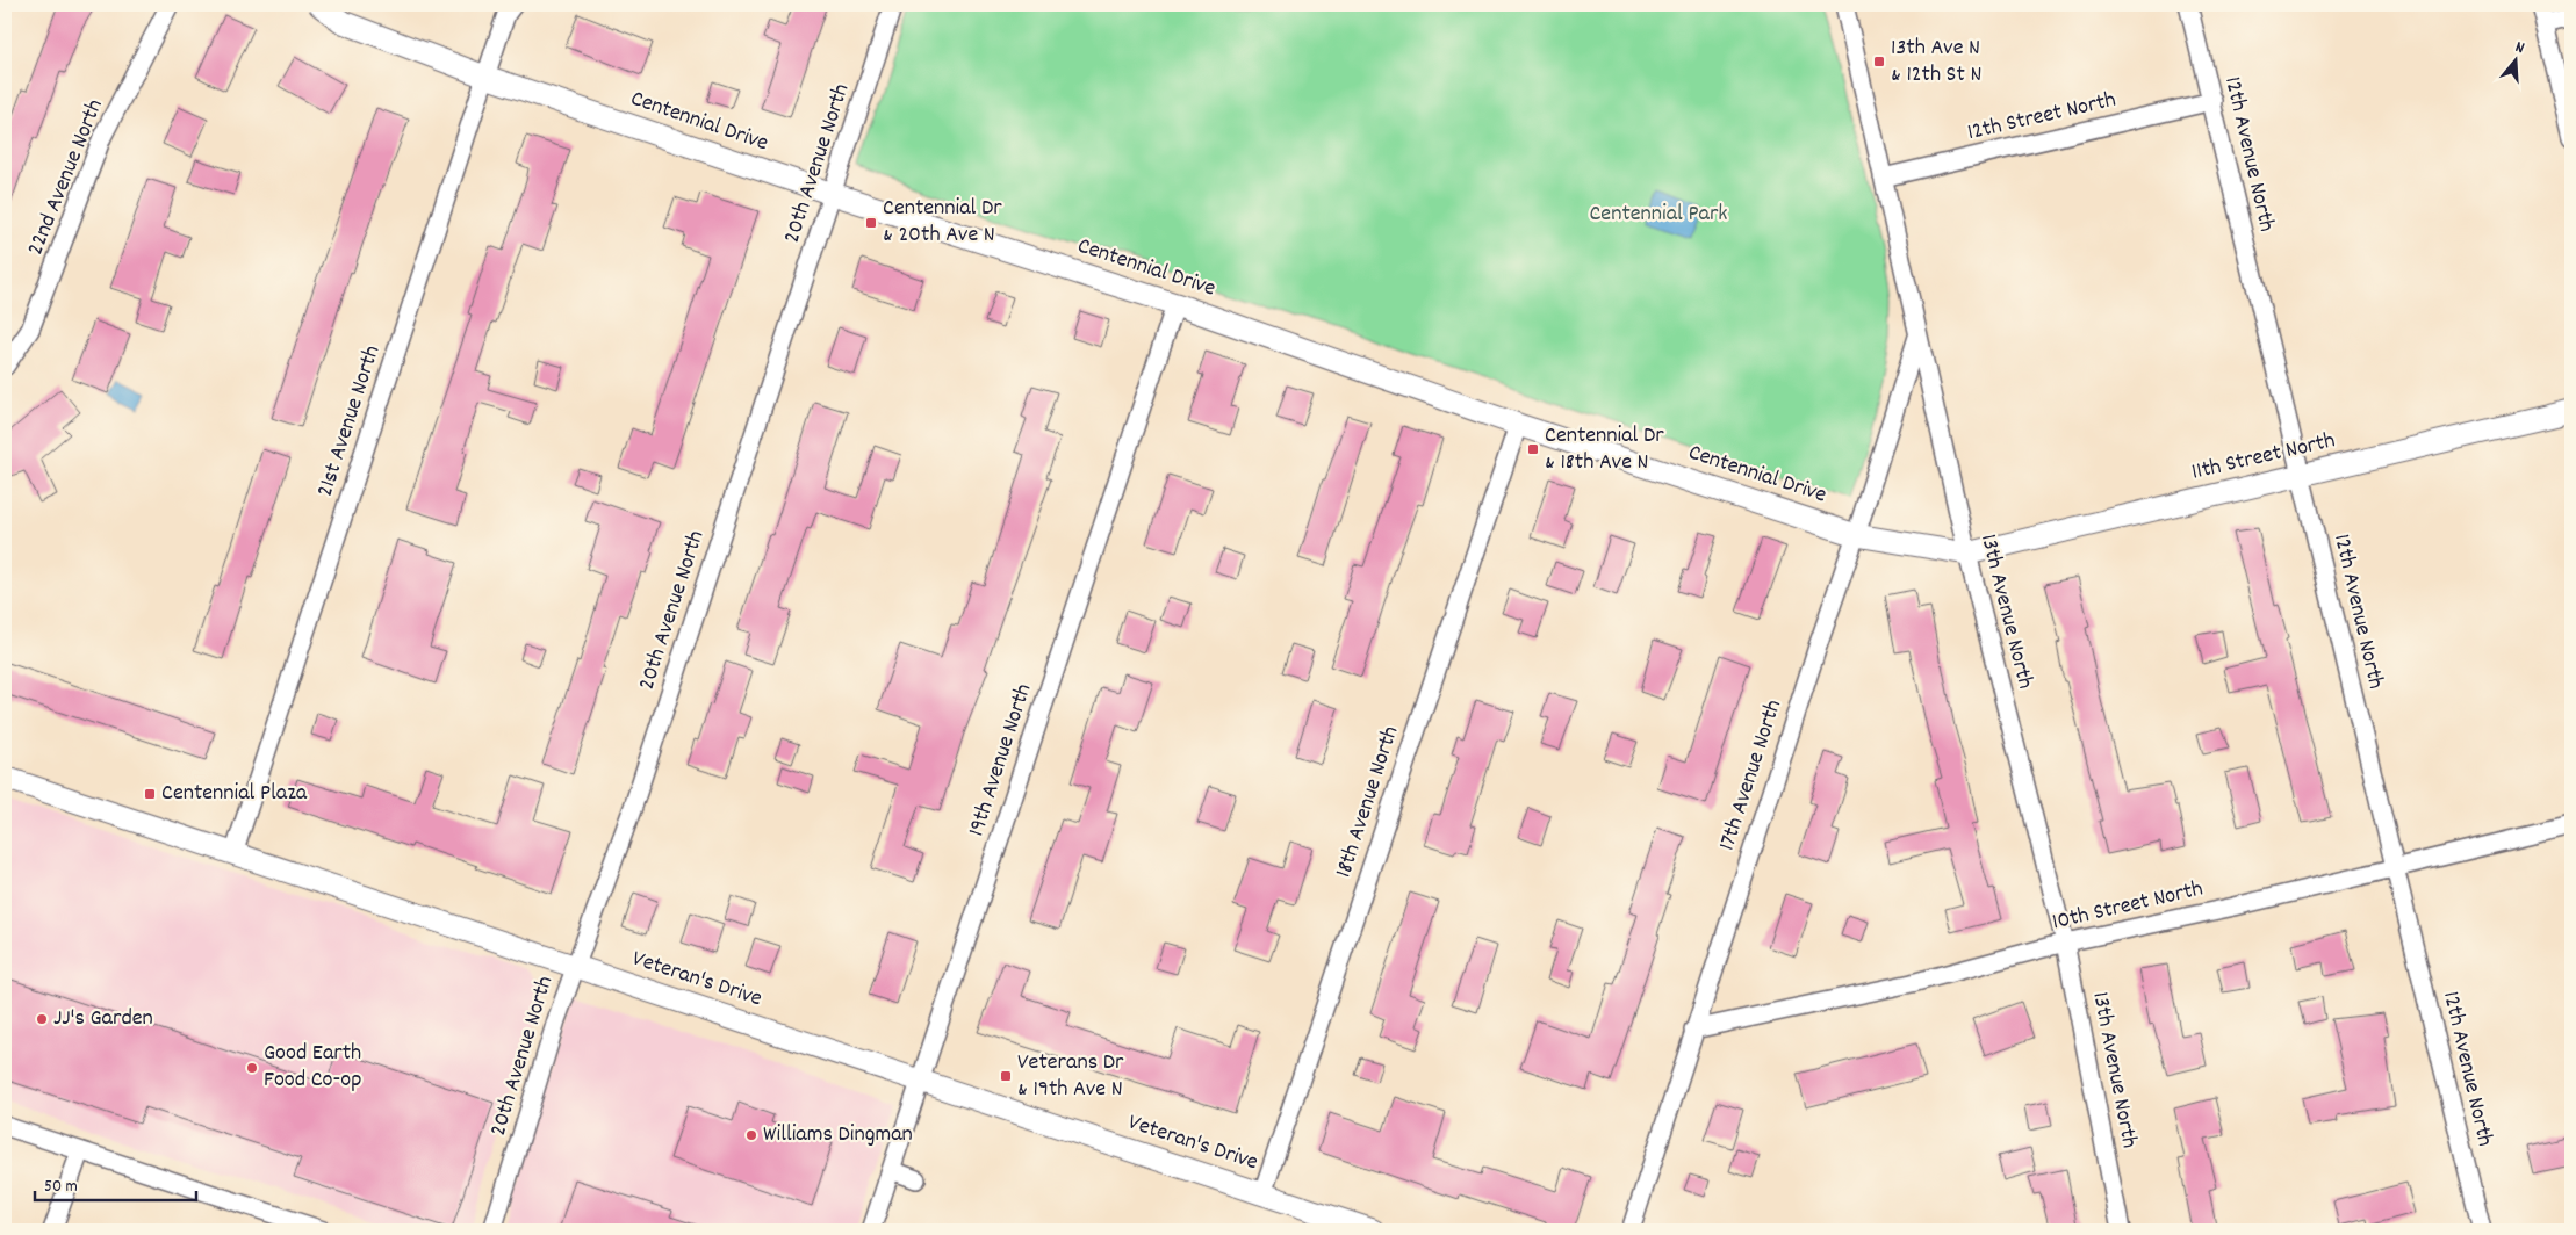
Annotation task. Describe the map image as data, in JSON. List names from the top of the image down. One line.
{"streets":{"street":["12th Street North","Centennial Drive","12th Avenue North","20th Avenue North","22nd Avenue North","21st Avenue North","11th Street North","13th Avenue North","19th Avenue North","17th Avenue North","18th Avenue North","10th Street North","Veteran's Drive"]},"crossings":[["12th Street North","12th Avenue North"],["12th Street North","13th Avenue North"],["Centennial Drive","20th Avenue North"],["Centennial Drive","21st Avenue North"],["Centennial Drive","11th Street North"],["Centennial Drive","13th Avenue North"],["Centennial Drive","19th Avenue North"],["Centennial Drive","17th Avenue North"],["Centennial Drive","18th Avenue North"],["12th Avenue North","11th Street North"],["12th Avenue North","10th Street North"],["20th Avenue North","Veteran's Drive"],["21st Avenue North","Veteran's Drive"],["11th Street North","13th Avenue North"],["13th Avenue North","17th Avenue North"],["13th Avenue North","10th Street North"],["19th Avenue North","Veteran's Drive"],["17th Avenue North","10th Street North"],["18th Avenue North","Veteran's Drive"]],"parks":["Centennial Park"],"places":{"transit":["13th Ave N & 12th St N","Centennial Dr & 20th Ave N","Centennial Dr & 18th Ave N","Centennial Plaza","Veterans Dr & 19th Ave N"],"other":["JJ's Garden","Good Earth Food Co-op","Williams Dingman"]},"scale_bar":"50 m","north":"top"}
